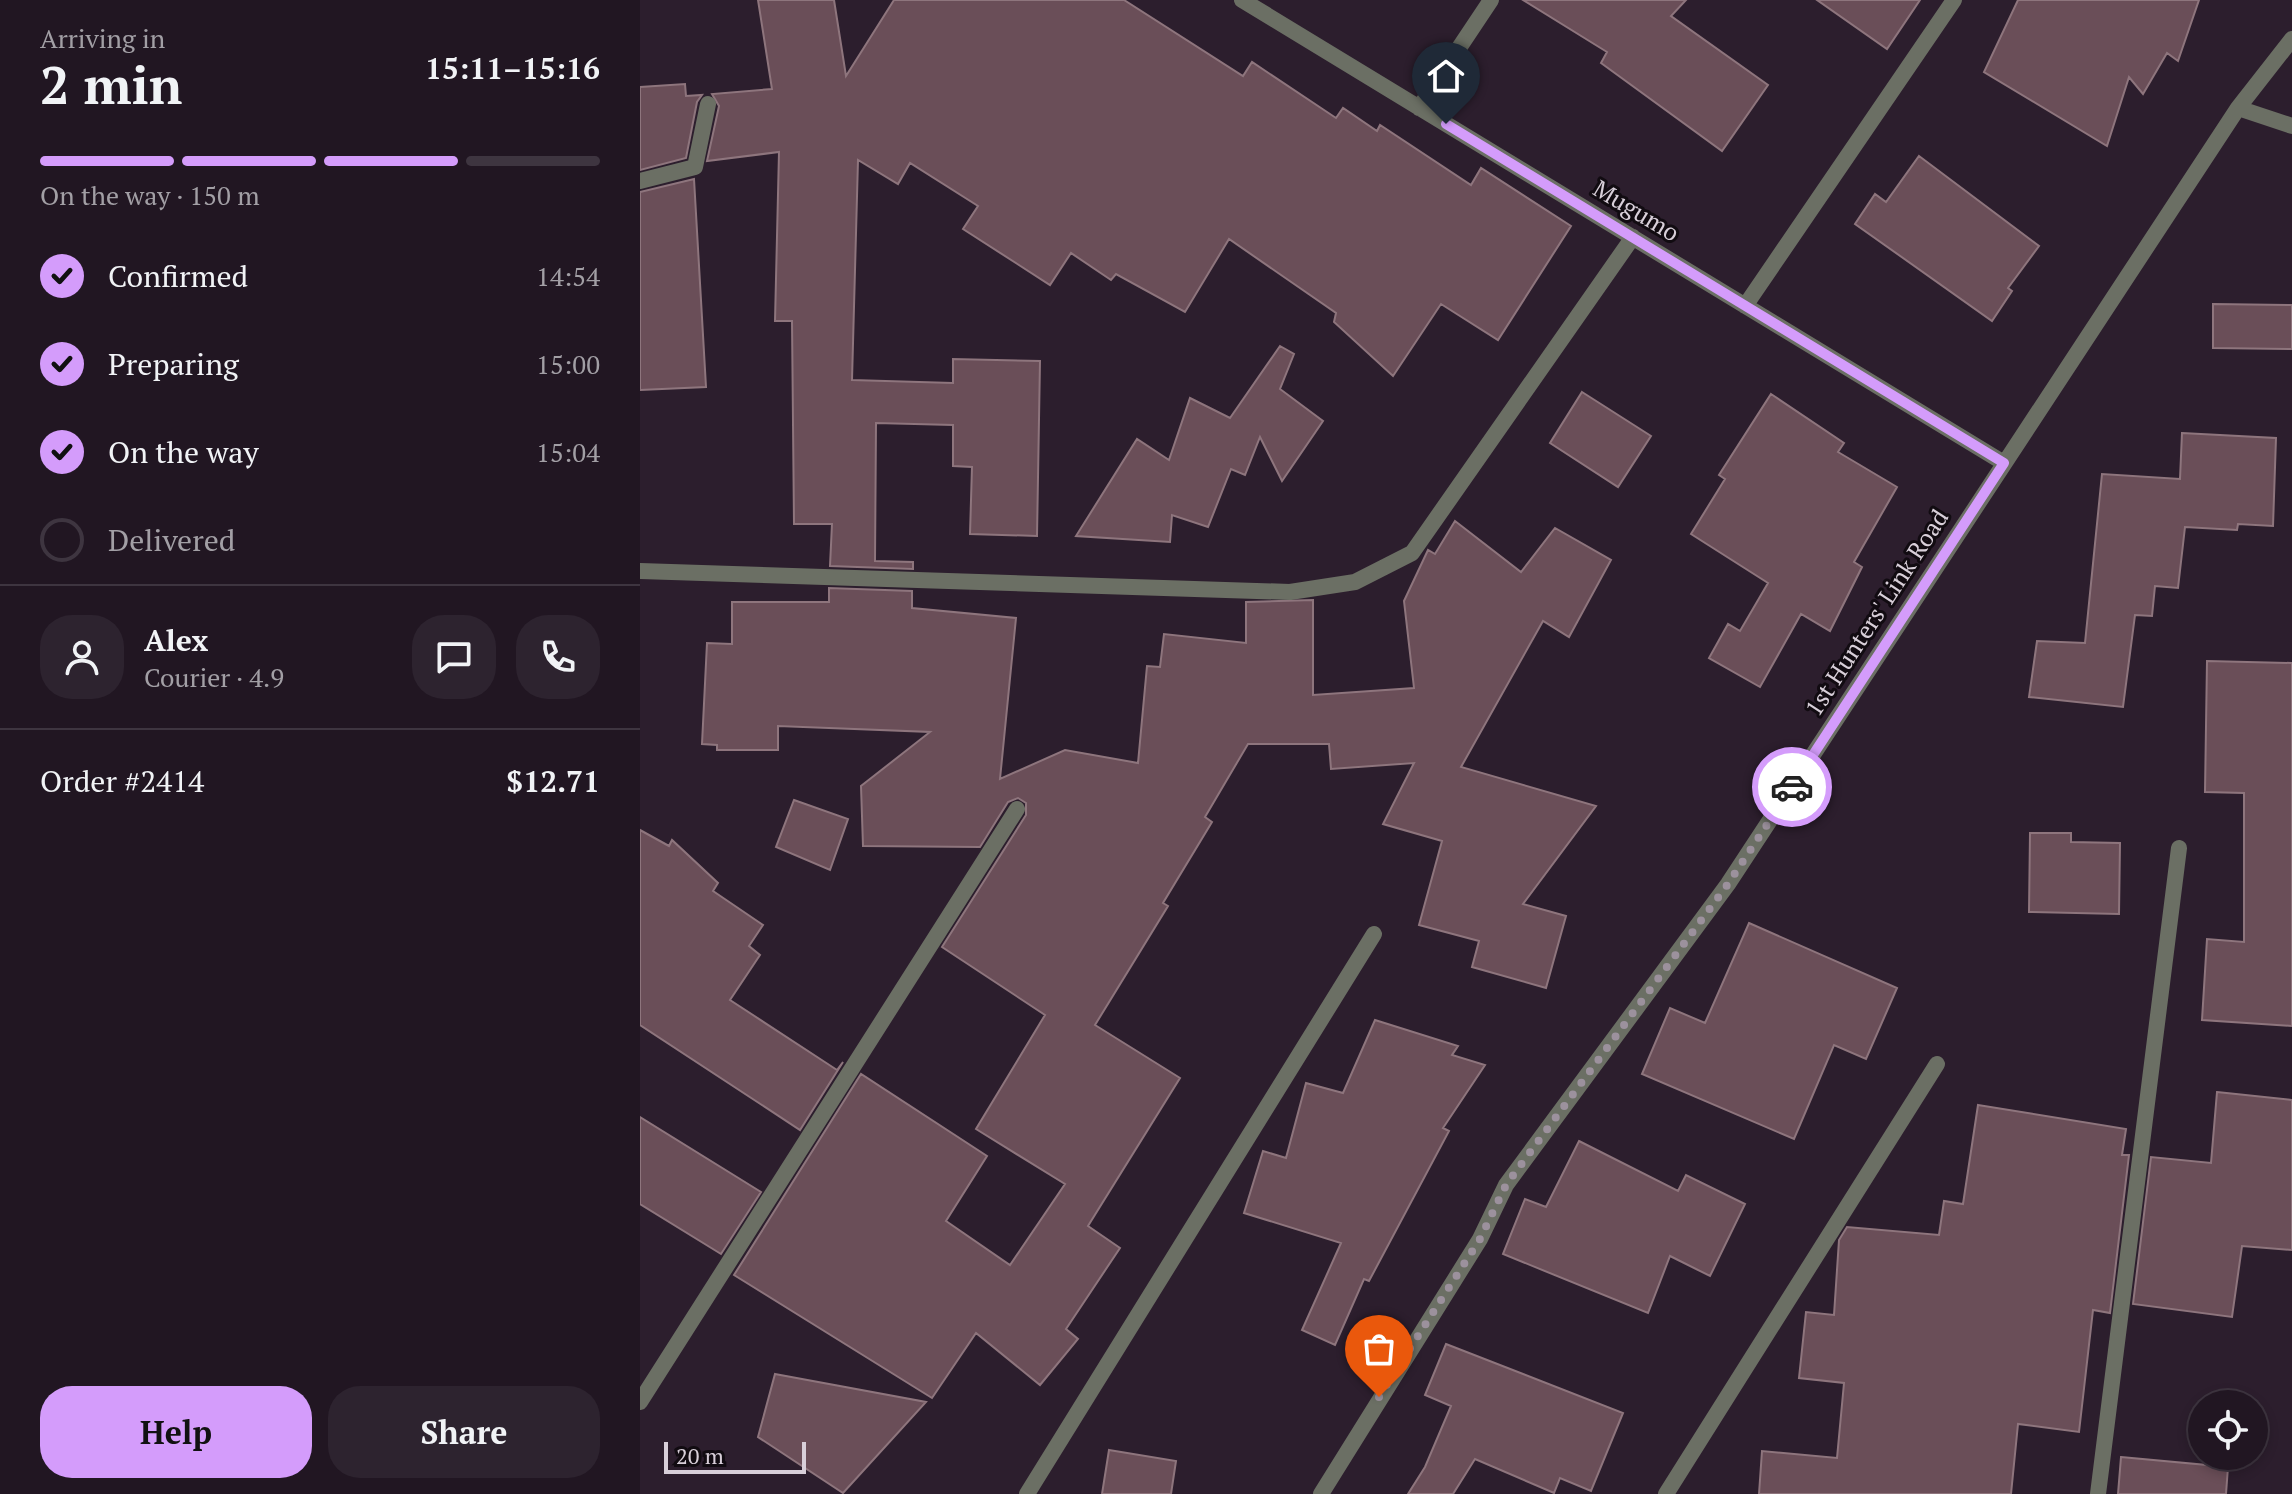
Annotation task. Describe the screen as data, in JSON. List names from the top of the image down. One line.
{"streets":{"street":["Mugumo","1st Hunters' Link Road"]},"crossings":[["Mugumo","1st Hunters' Link Road"]],"scale_bar":"20 m","page":{"heading":["2 min","Arriving in","15:11–15:16"],"panel":["Alex","Courier · 4.9","Order #2414","$12.71"],"bar":"On the way · 150 m","list":[["Confirmed","14:54"],["Preparing","15:00"],["On the way","15:04"],"Delivered"],"buttons":["Help","Share"],"scale":"20 m"}}
